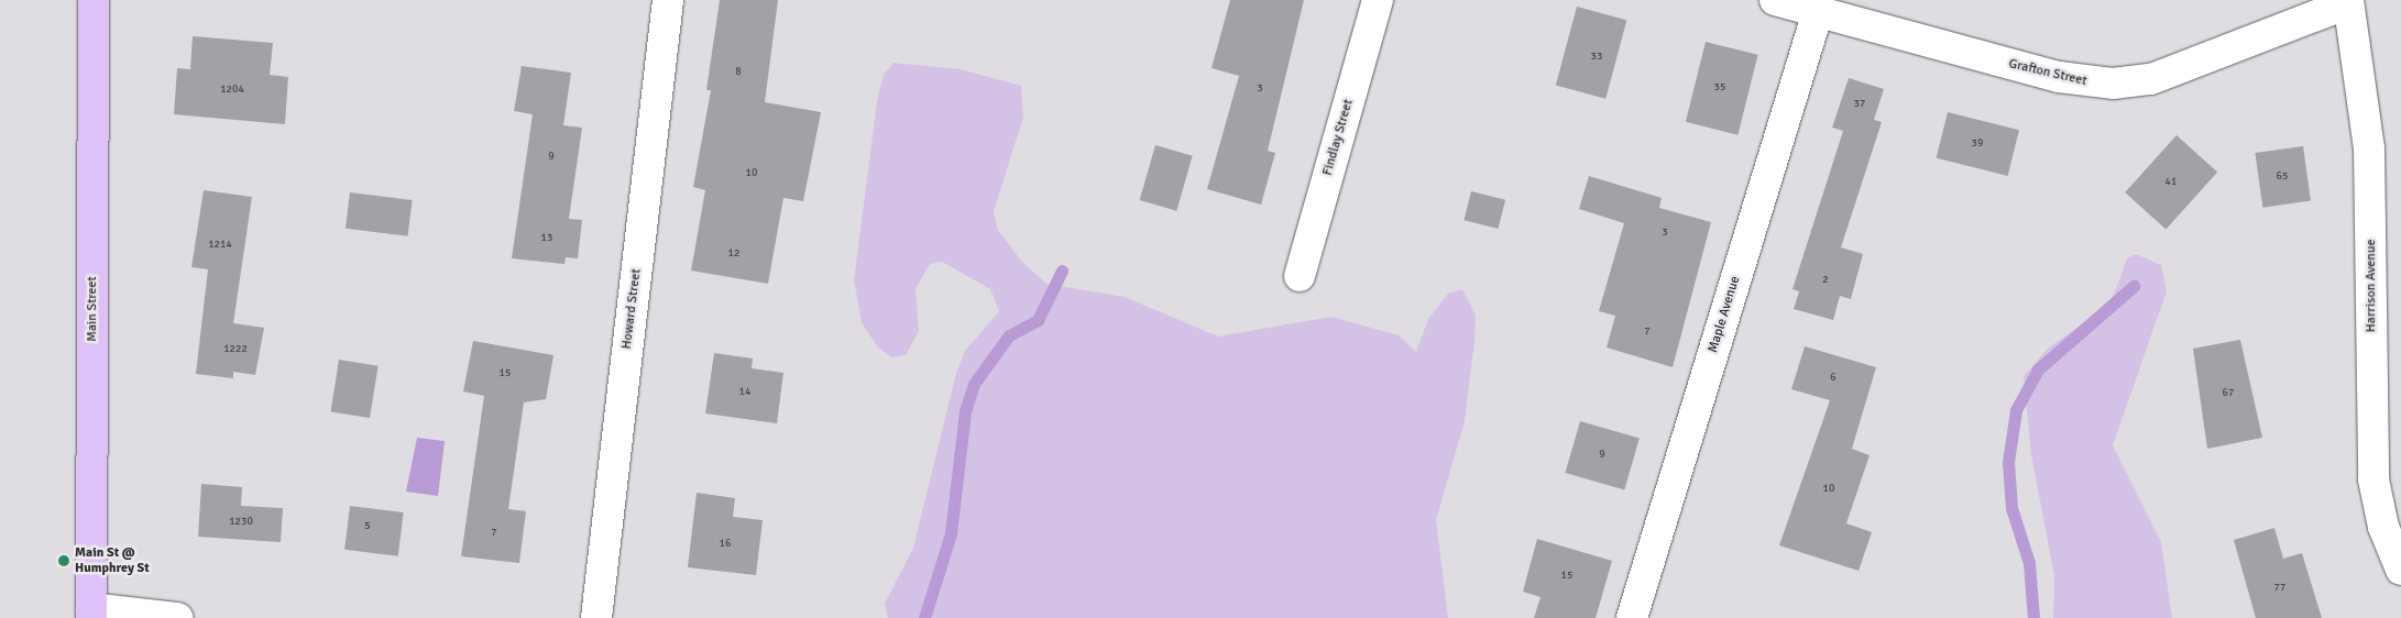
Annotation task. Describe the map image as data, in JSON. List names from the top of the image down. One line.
{"streets":{"main road":["Main Street"],"street":["Grafton Street","Findlay Street","Harrison Avenue","Howard Street","Maple Avenue"]},"crossings":[["Grafton Street","Harrison Avenue"],["Grafton Street","Maple Avenue"]],"places":["Main St @ Humphrey St"],"house_numbers":["33","8","35","3","1204","37","39","9","10","65","41","3","13","1214","12","2","7","1222","15","6","14","67","9","10","1230","5","7","16","15","77"]}
